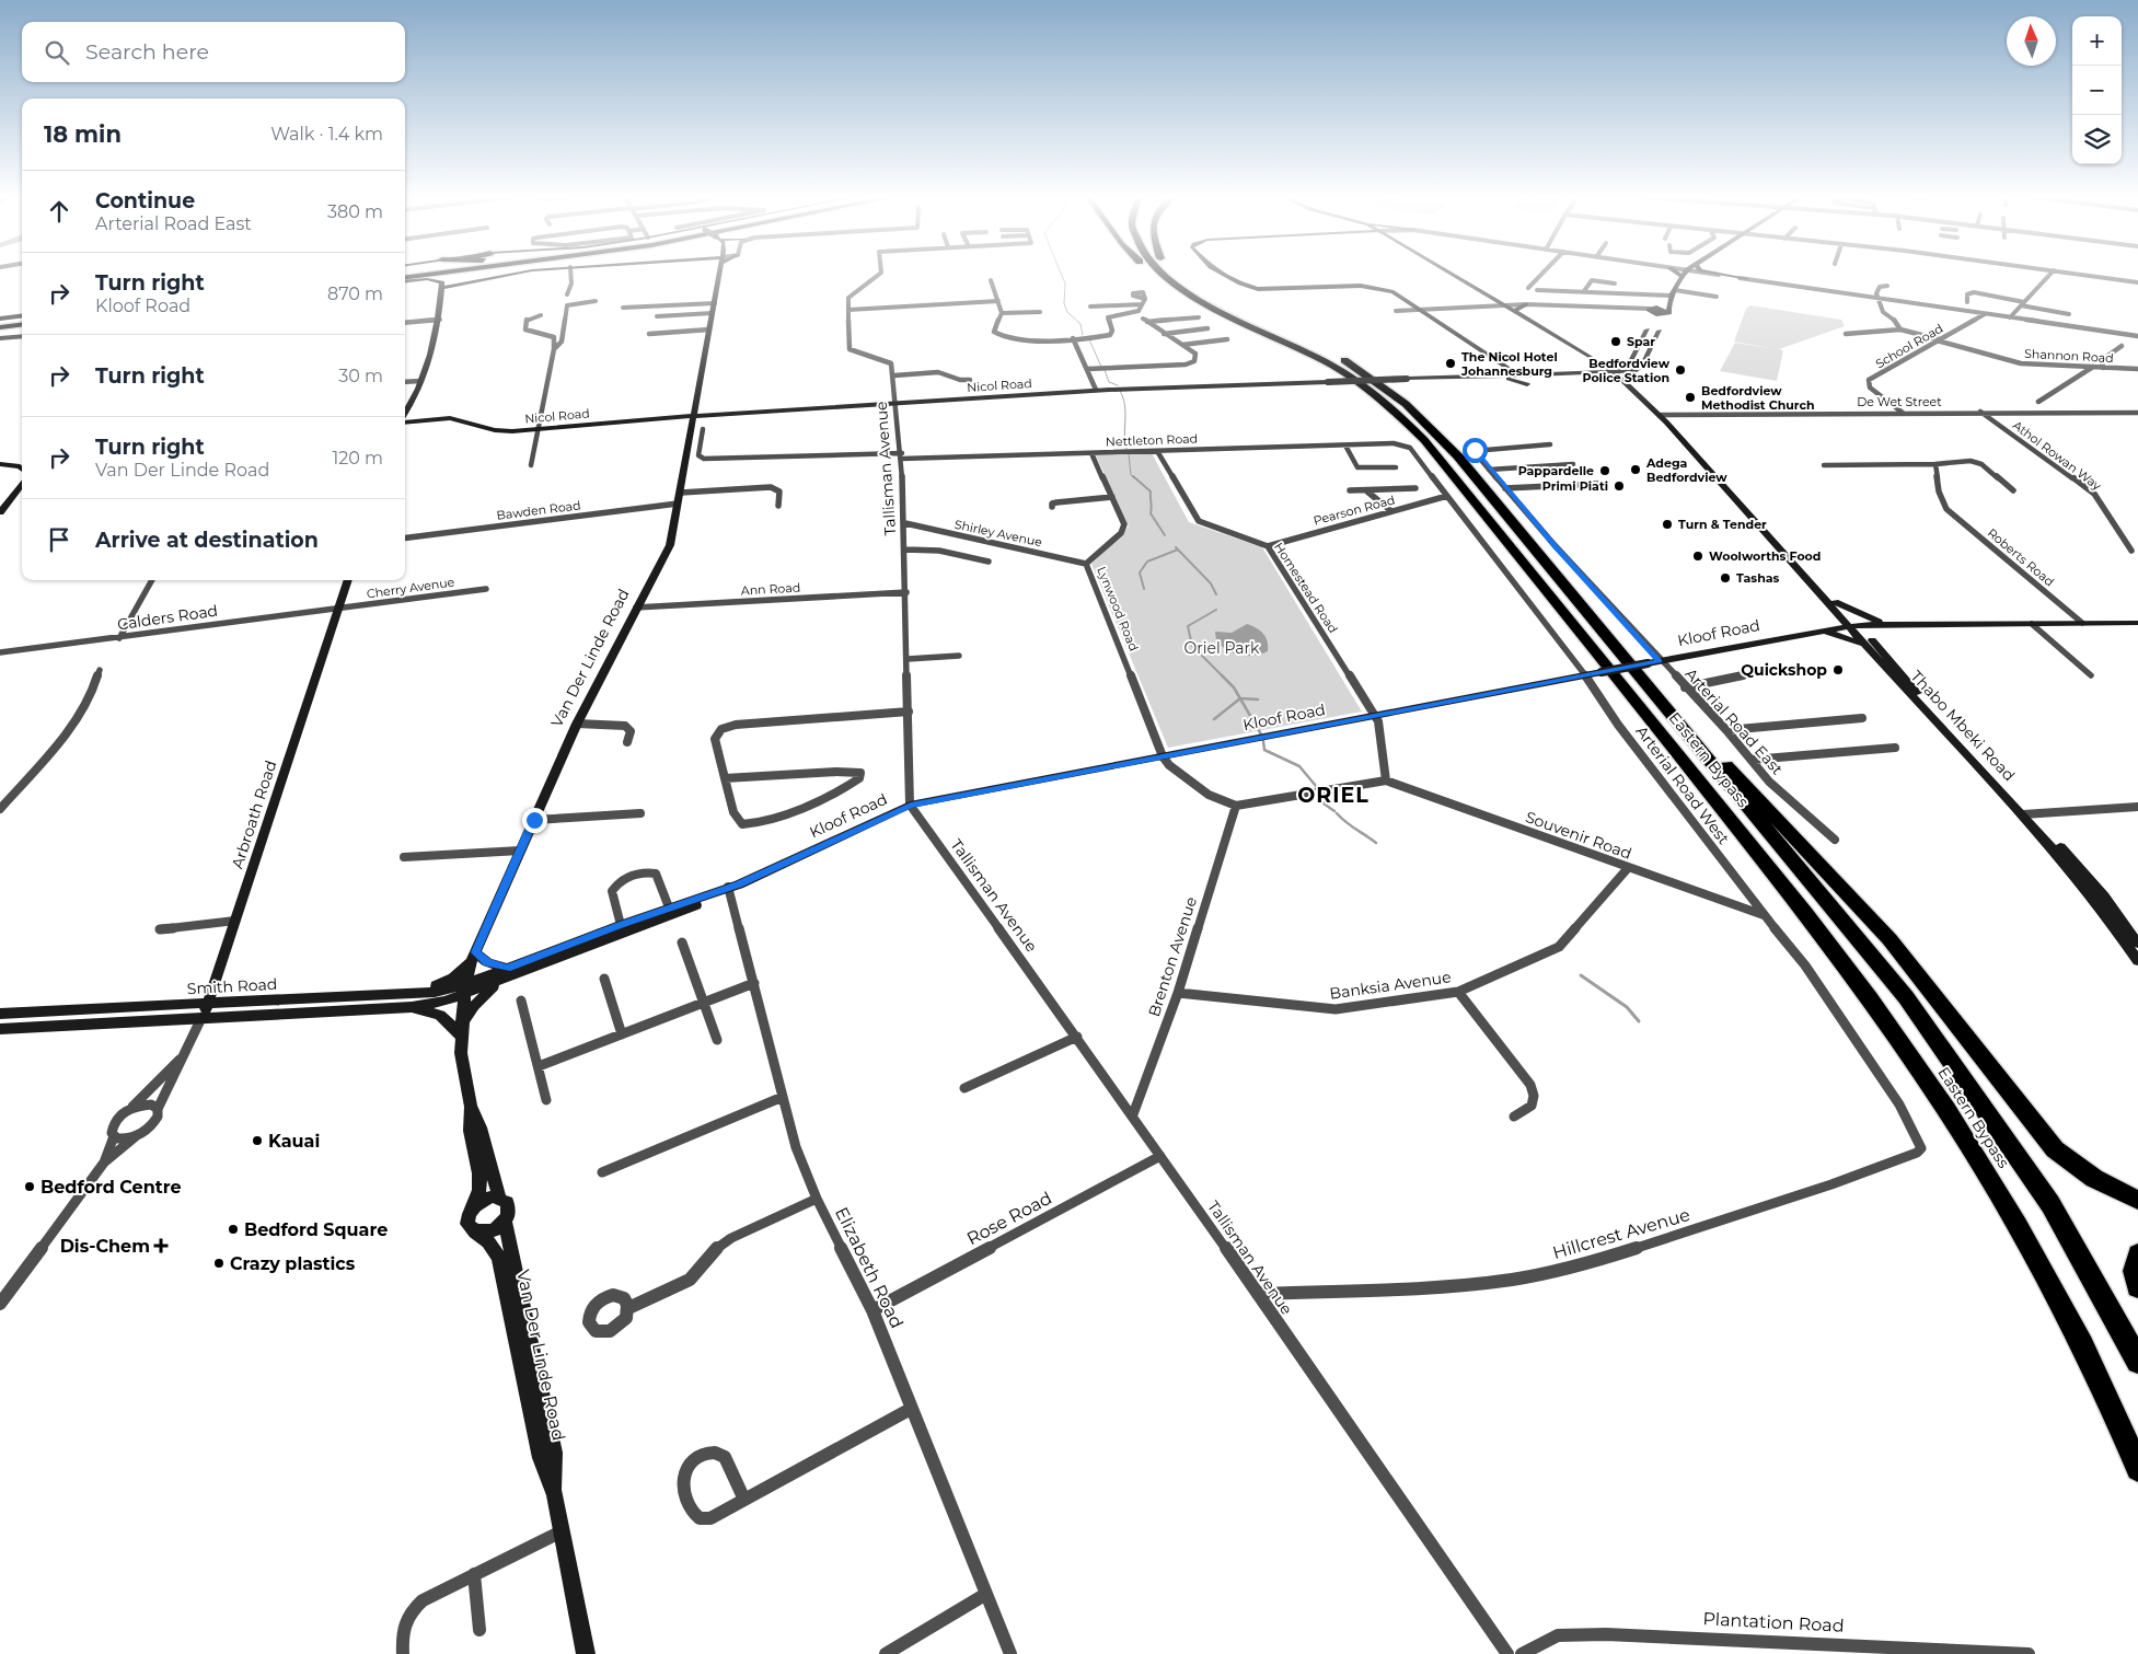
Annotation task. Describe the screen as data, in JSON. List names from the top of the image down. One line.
{"streets":{"highway":["Eastern Bypass"],"main road":["Nicol Road","Kloof Road","Van Der Linde Road","Thabo Mbeki Road","Arbroath Road","Smith Road"],"street":["School Road","Shannon Road","De Wet Street","Nettleton Road","Athol Rowan Way","Tallisman Avenue","Bawden Road","Pearson Road","Shirley Avenue","Roberts Road","Cherry Avenue","Homestead Road","Ann Road","Lynwood Road","Calders Road","Arterial Road East","Arterial Road West","Souvenir Road","Brenton Avenue","Banksia Avenue","Rose Road","Hillcrest Avenue","Elizabeth Road","Plantation Road"]},"crossings":[["School Road","Shannon Road"],["School Road","De Wet Street"],["Nicol Road","Tallisman Avenue"],["Nicol Road","Van Der Linde Road"],["De Wet Street","Athol Rowan Way"],["Nettleton Road","Tallisman Avenue"],["Nettleton Road","Homestead Road"],["Nettleton Road","Lynwood Road"],["Nettleton Road","Arterial Road West"],["Tallisman Avenue","Shirley Avenue"],["Tallisman Avenue","Ann Road"],["Tallisman Avenue","Kloof Road"],["Tallisman Avenue","Brenton Avenue"],["Tallisman Avenue","Rose Road"],["Tallisman Avenue","Hillcrest Avenue"],["Bawden Road","Van Der Linde Road"],["Pearson Road","Homestead Road"],["Pearson Road","Arterial Road West"],["Shirley Avenue","Lynwood Road"],["Roberts Road","Kloof Road"],["Cherry Avenue","Calders Road"],["Cherry Avenue","Arbroath Road"],["Homestead Road","Kloof Road"],["Homestead Road","Souvenir Road"],["Ann Road","Van Der Linde Road"],["Lynwood Road","Kloof Road"],["Calders Road","Arbroath Road"],["Kloof Road","Van Der Linde Road"],["Kloof Road","Arterial Road East"],["Kloof Road","Thabo Mbeki Road"],["Kloof Road","Arterial Road West"],["Kloof Road","Smith Road"],["Kloof Road","Elizabeth Road"],["Van Der Linde Road","Smith Road"],["Arterial Road West","Souvenir Road"],["Arterial Road West","Hillcrest Avenue"],["Arbroath Road","Smith Road"],["Souvenir Road","Banksia Avenue"],["Brenton Avenue","Banksia Avenue"],["Rose Road","Elizabeth Road"]],"districts":["ORIEL"],"parks":["Oriel Park"],"places":{"other":["Spar","The Nicol Hotel Johannesburg","Bedfordview Police Station","Bedfordview Methodist Church","Adega Bedfordview","Pappardelle","Primi Piati","Turn & Tender","Woolworths Food","Tashas","Quickshop","Kauai","Bedford Centre","Bedford Square","Crazy plastics"],"health":["Dis-Chem"]},"north":"top","page":{"map_buttons":["+","−"],"search":"Search here","heading":["18 min","Walk · 1.4 km"],"list":[["Continue","Arterial Road East","380 m"],["Turn right","Kloof Road","870 m"],["Turn right","30 m"],["Turn right","Van Der Linde Road","120 m"],"Arrive at destination"]}}
